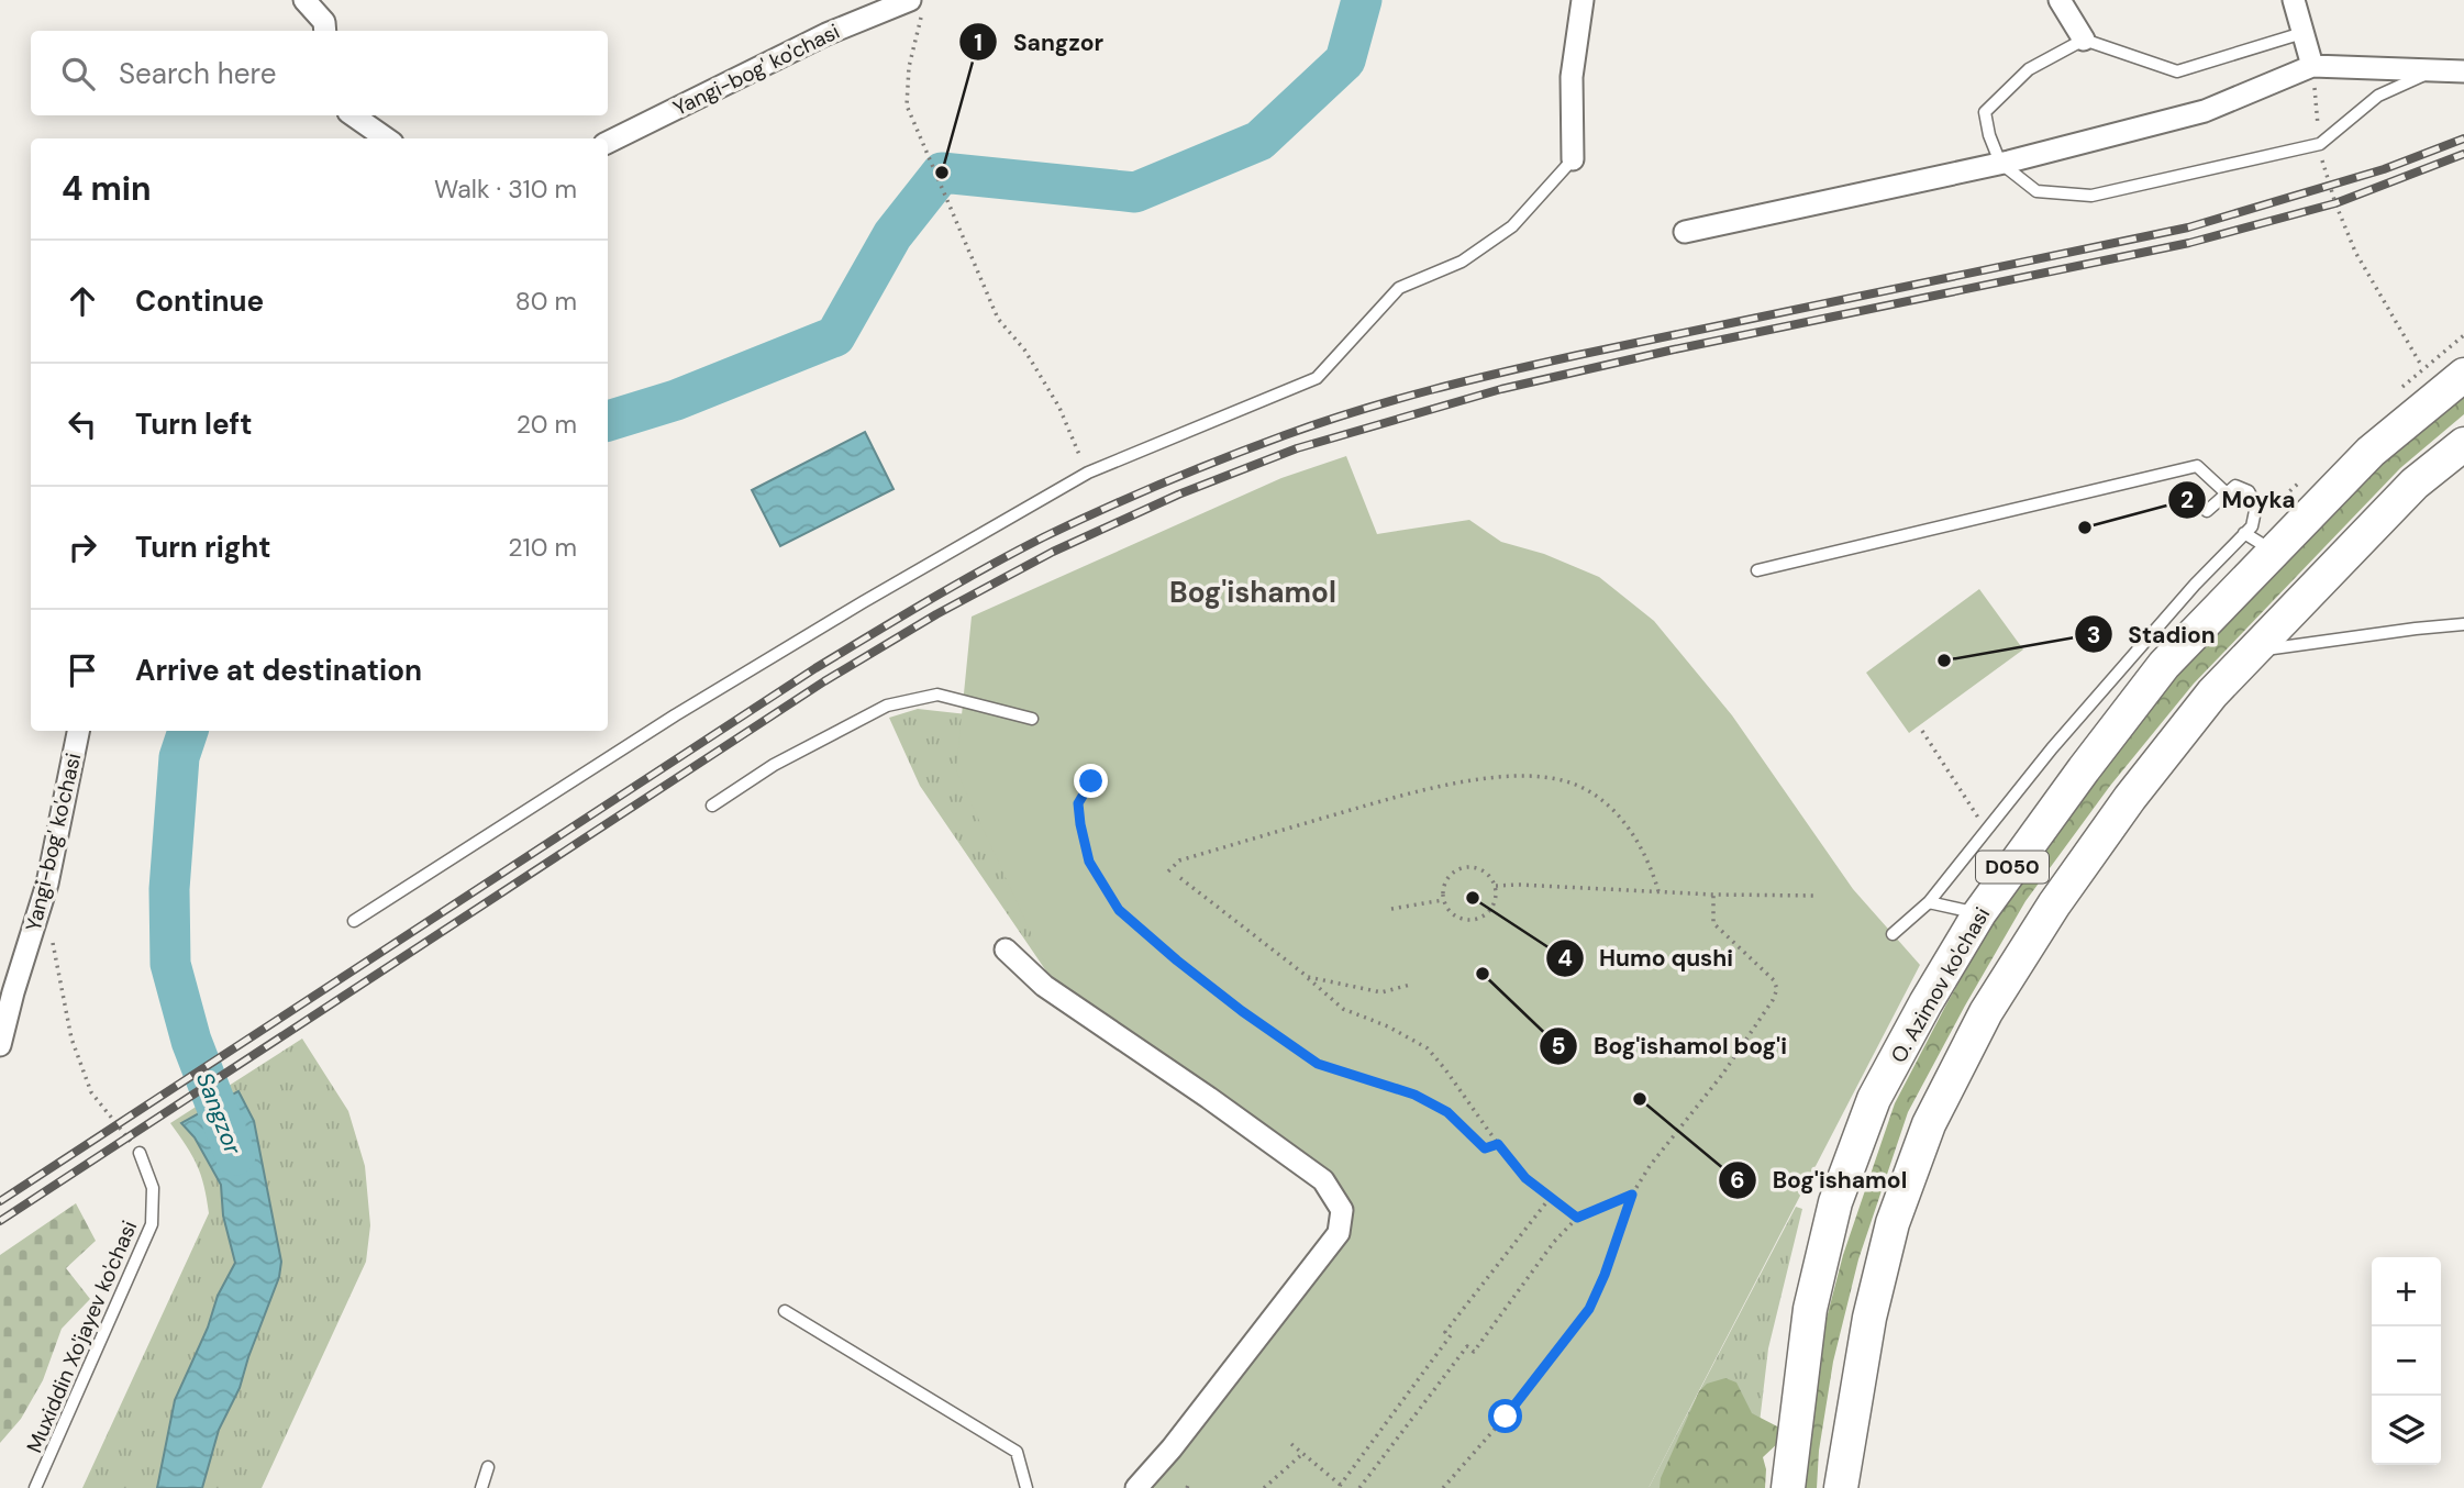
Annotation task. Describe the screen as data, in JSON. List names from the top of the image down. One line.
{"streets":{"main road":["D050","O. Azimov ko'chasi"],"street":["Yangi-bog' ko'chasi"],"lane":["Muxiddin Xo'jayev ko'chasi"]},"districts":["Bog'ishamol"],"water":["Sangzor"],"places":["Sangzor","Moyka","Stadion","Humo qushi","Bog'ishamol bog'i","Bog'ishamol"],"page":{"search":"Search here","heading":["4 min","Walk · 310 m"],"list":[["Continue","80 m"],["Turn left","20 m"],["Turn right","210 m"],"Arrive at destination"],"map_buttons":["+","−"]}}
